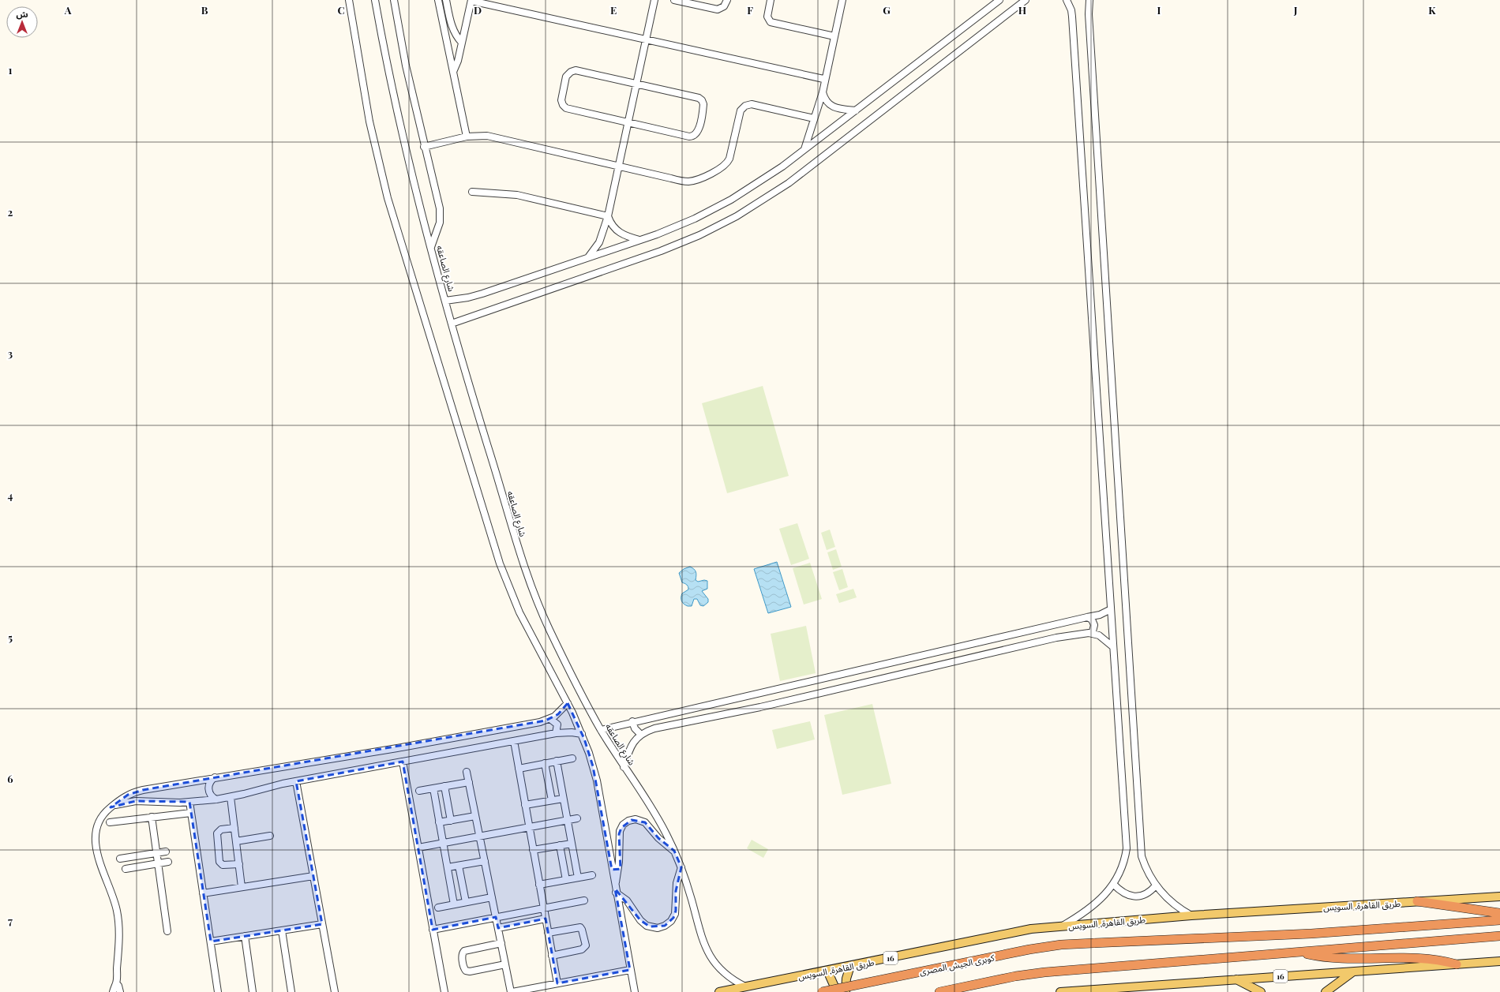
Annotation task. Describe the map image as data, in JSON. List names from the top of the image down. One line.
{"streets":{"highway":["16","كوبرى الجيش المصرى"],"main road":["طريق القاهرة, السويس"],"street":["شارع الصاعقه"]},"crossings":[["شارع الصاعقه","طريق القاهرة, السويس"],["طريق القاهرة, السويس","16"]],"north":"top","grid":{"columns":["A","B","C","D","E","F","G","H","I","J","K"],"rows":["1","2","3","4","5","6","7"]}}
